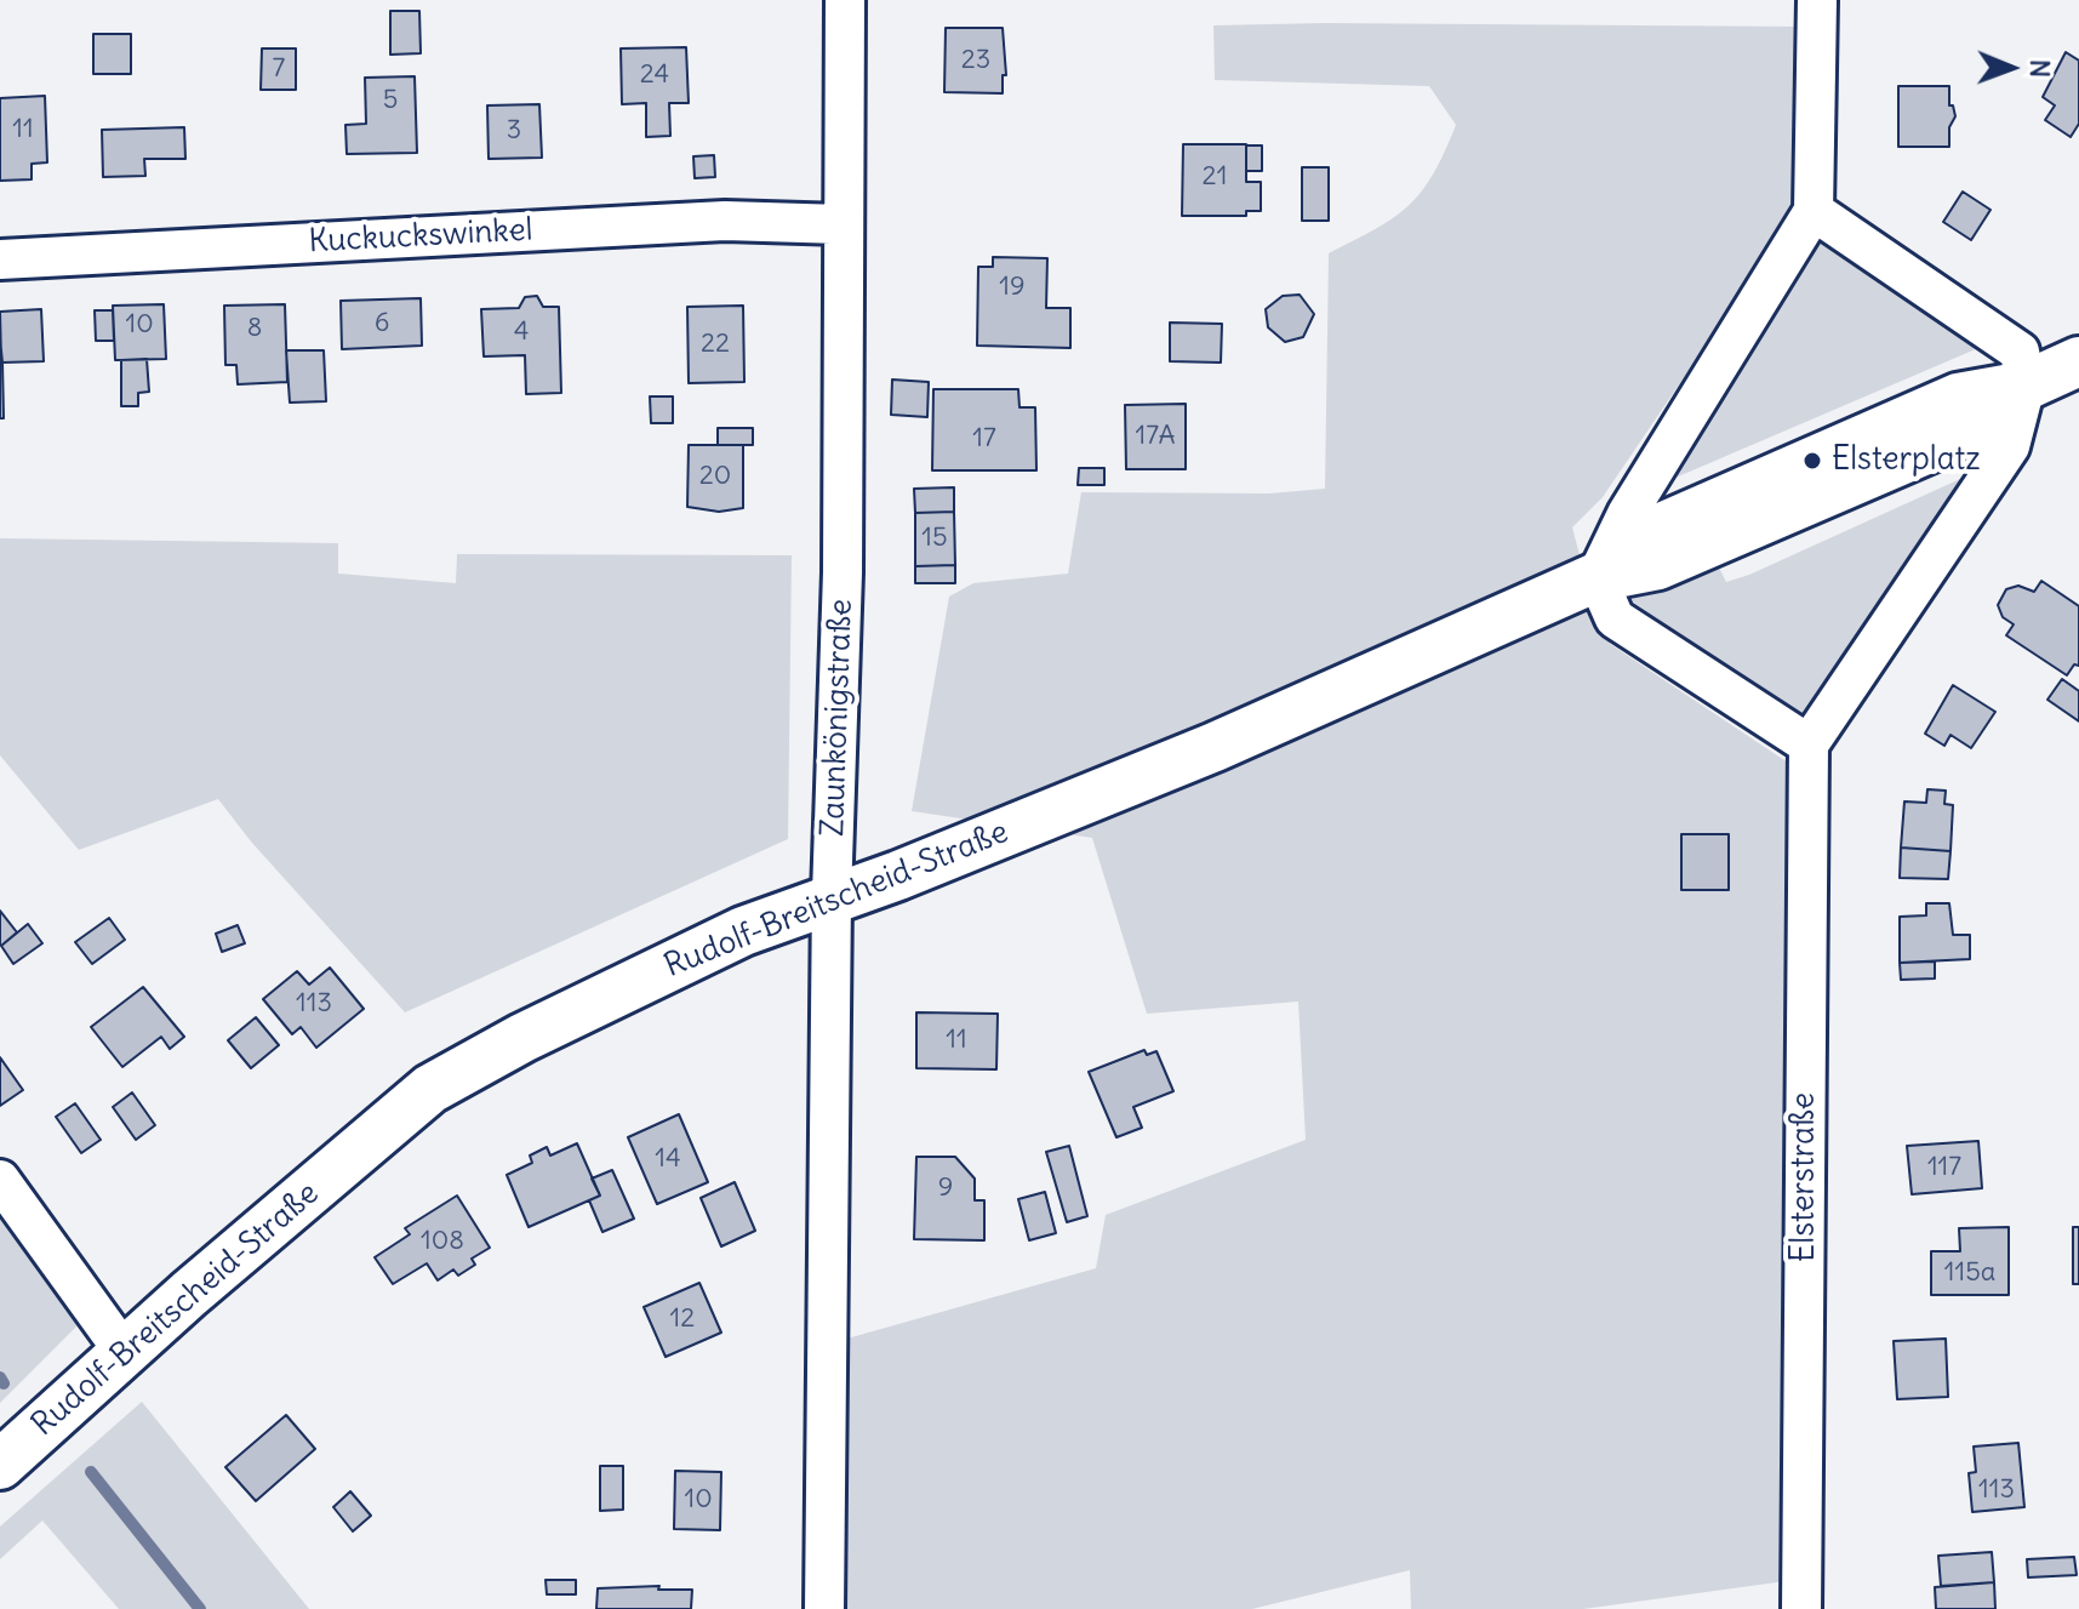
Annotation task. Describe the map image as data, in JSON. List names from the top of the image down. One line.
{"streets":{"street":["Kuckuckswinkel","Zaunkönigstraße","Rudolf-Breitscheid-Straße","Elsterstraße"]},"crossings":[["Kuckuckswinkel","Zaunkönigstraße"],["Zaunkönigstraße","Rudolf-Breitscheid-Straße"]],"places":["Elsterplatz"],"house_numbers":["23","7","24","5","11","3","21","19","6","10","8","4","22","17A","17","20","15","113","11","14","117","9","108","115a","12","113","10"],"north":"right"}
